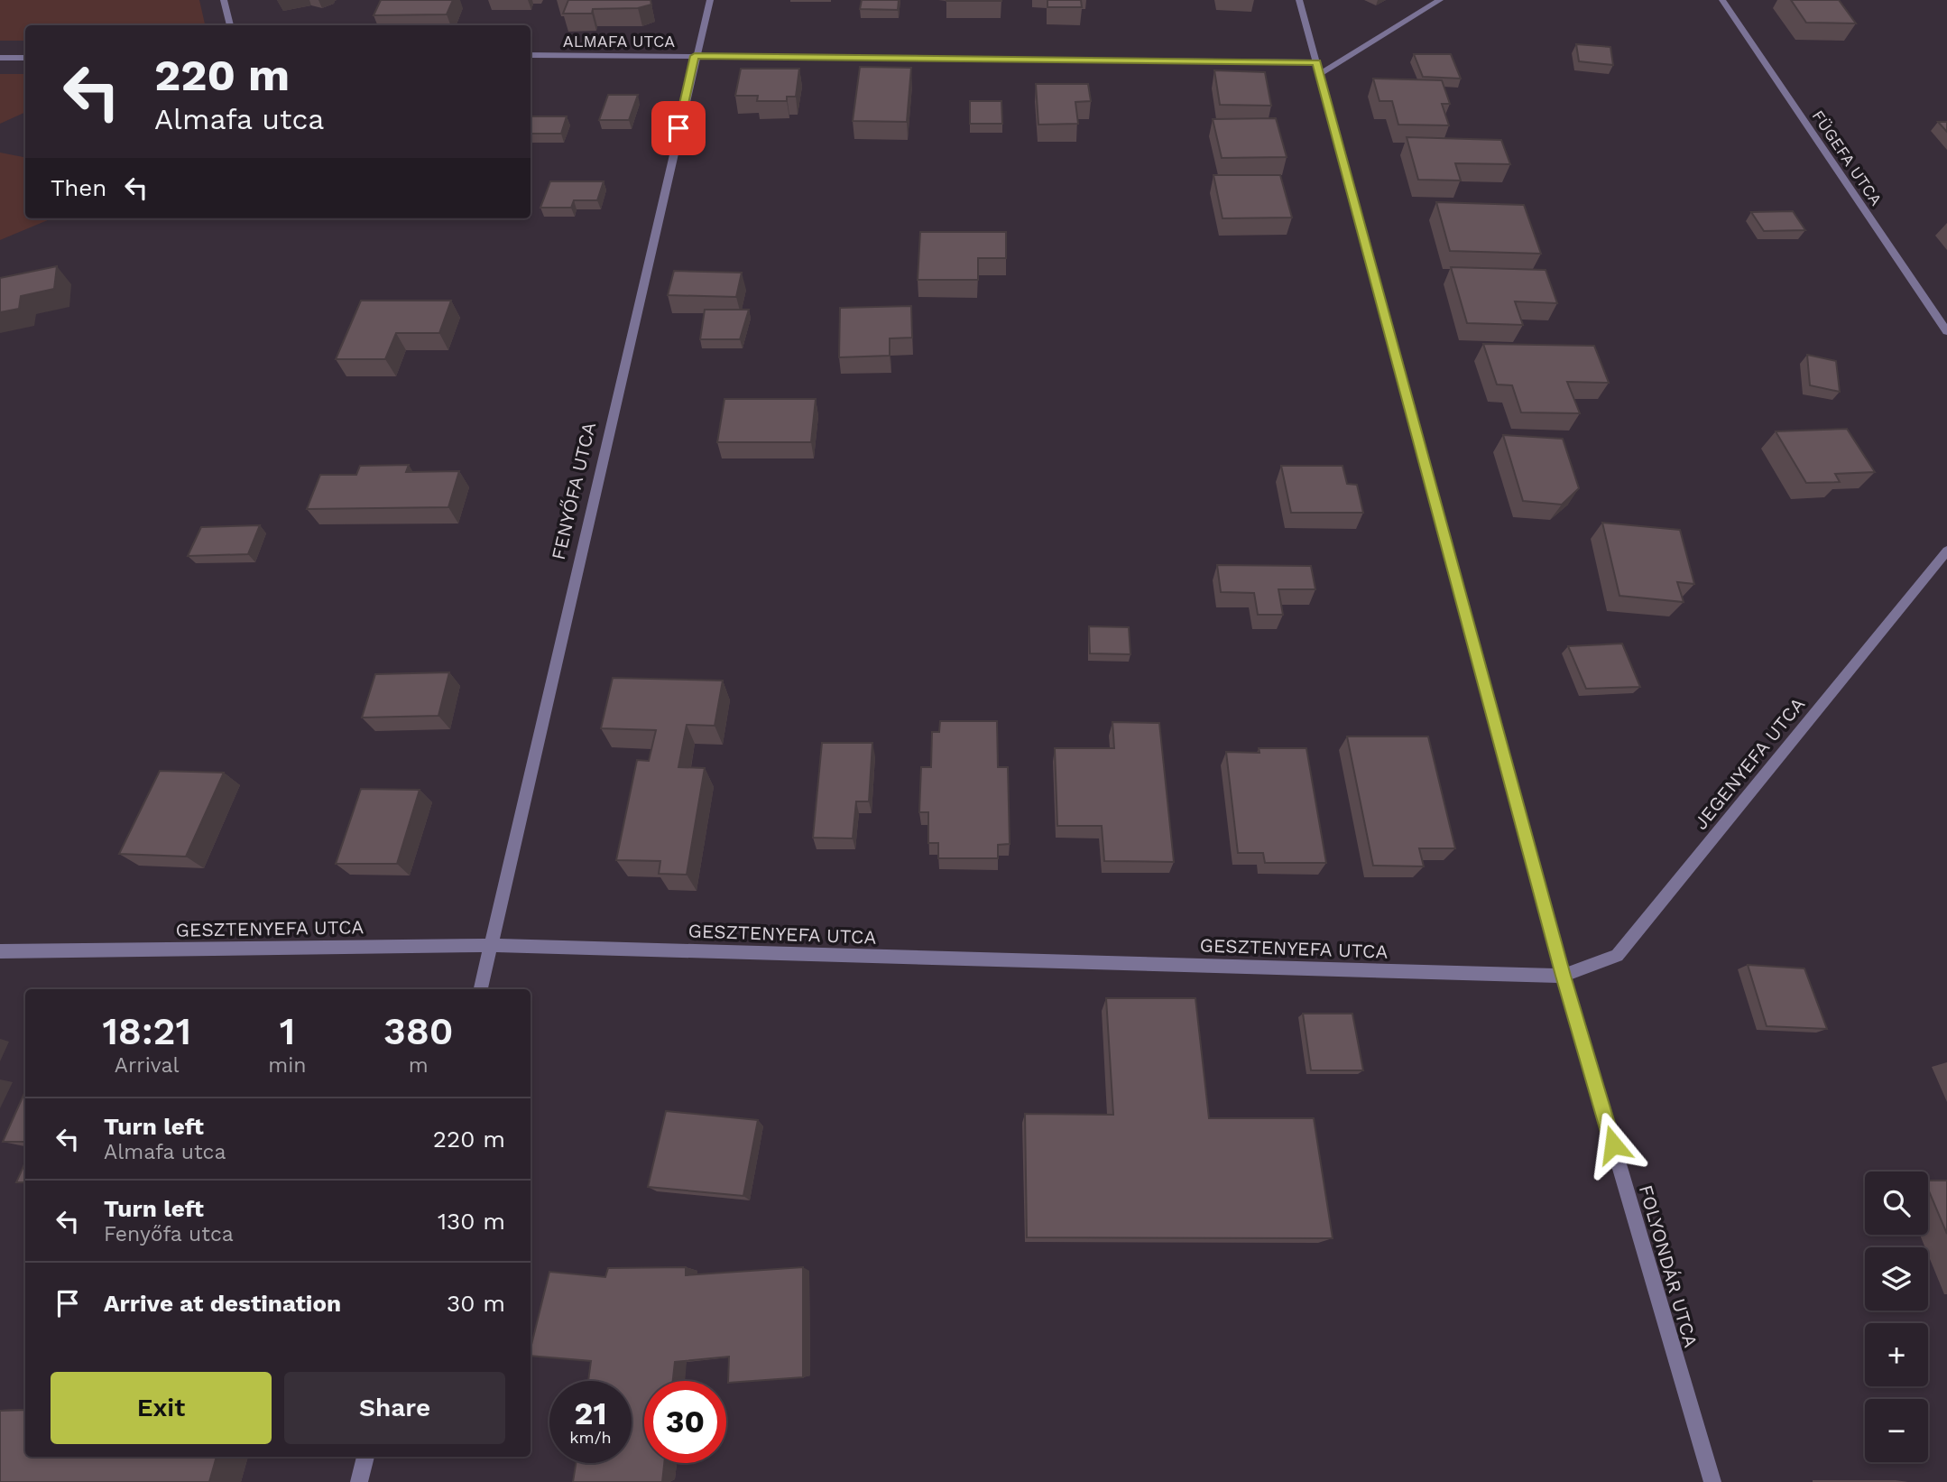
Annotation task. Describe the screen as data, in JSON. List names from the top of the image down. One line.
{"streets":{"street":["ALMAFA UTCA","FÜGEFA UTCA","FENYŐFA UTCA","JEGENYEFA UTCA","GESZTENYEFA UTCA","FOLYONDÁR UTCA"]},"crossings":[["ALMAFA UTCA","FENYŐFA UTCA"],["ALMAFA UTCA","FOLYONDÁR UTCA"],["FENYŐFA UTCA","GESZTENYEFA UTCA"],["JEGENYEFA UTCA","GESZTENYEFA UTCA"],["JEGENYEFA UTCA","FOLYONDÁR UTCA"],["GESZTENYEFA UTCA","FOLYONDÁR UTCA"]],"page":{"turn":["220 m","Almafa utca"],"then":"Then","eta":["18:21","Arrival","1","min","380","m"],"list":[{"name":"Turn left","note":"Almafa utca","value":"220 m"},{"name":"Turn left","note":"Fenyőfa utca","value":"130 m"},{"name":"Arrive at destination","value":"30 m"}],"map_buttons":["+","−"],"buttons":["Exit","Share"],"speed":"21 km/h","limit":"30"}}
